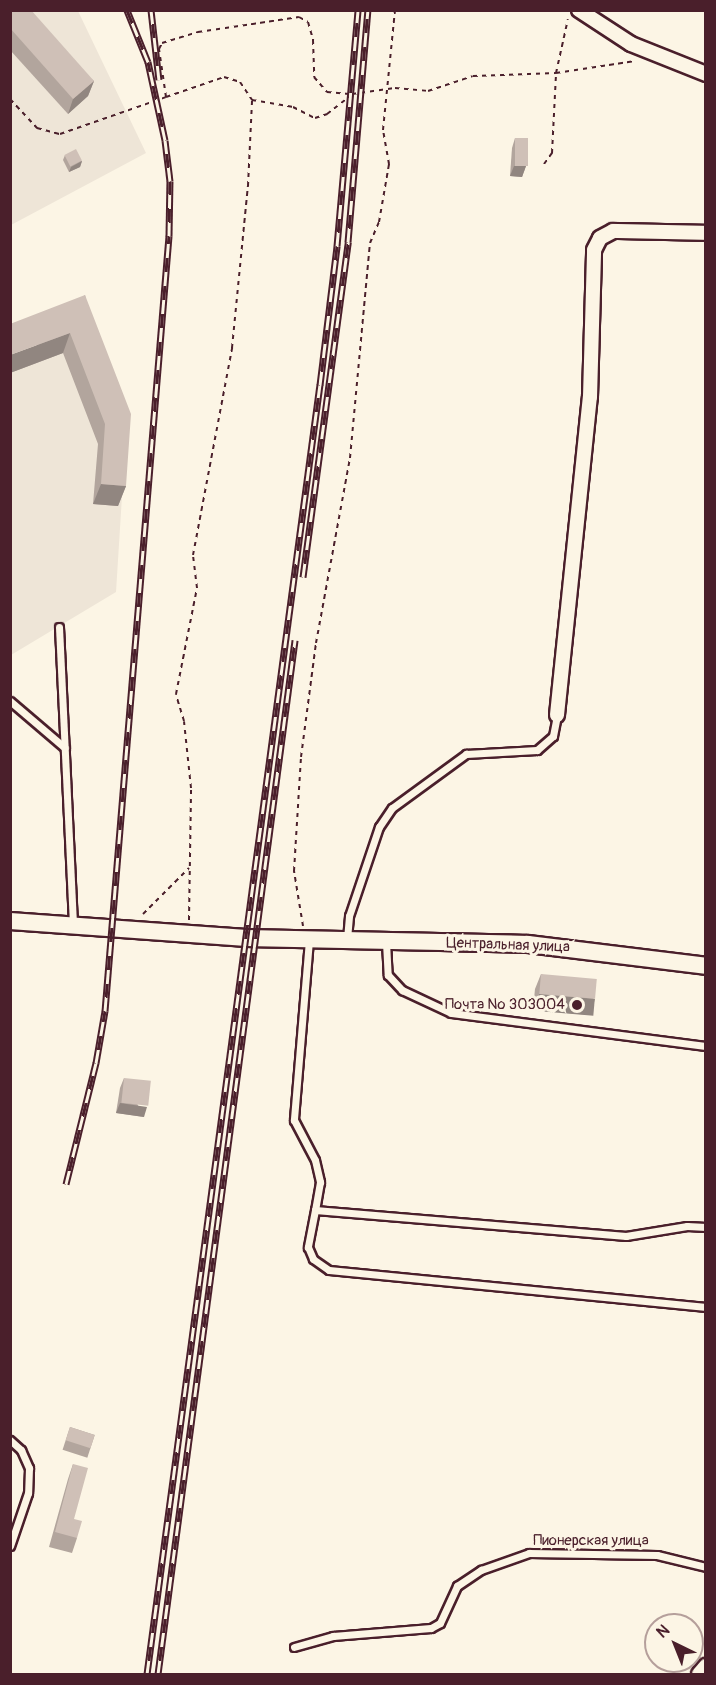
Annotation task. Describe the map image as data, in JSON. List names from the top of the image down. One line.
{"streets":{"street":["Центральная улица"],"lane":["Пионерская улица"]},"places":["Почта № 303004"],"north":"top left"}
